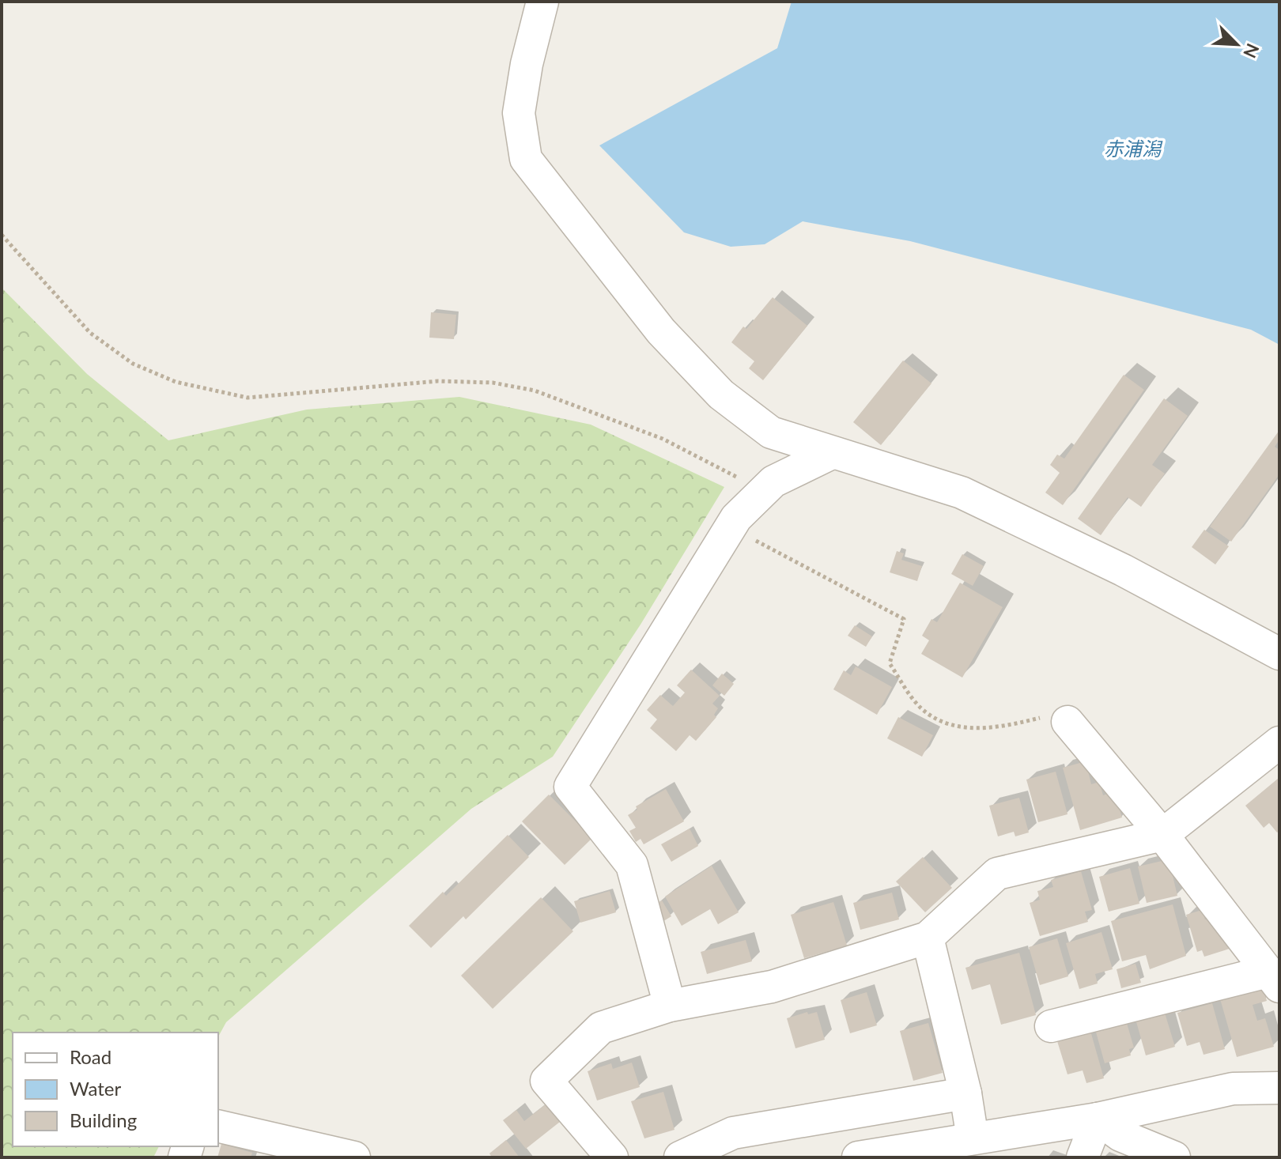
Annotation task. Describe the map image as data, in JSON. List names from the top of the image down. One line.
{"water":["赤浦潟"],"legend":["Road","Water","Building"],"north":"bottom right"}
